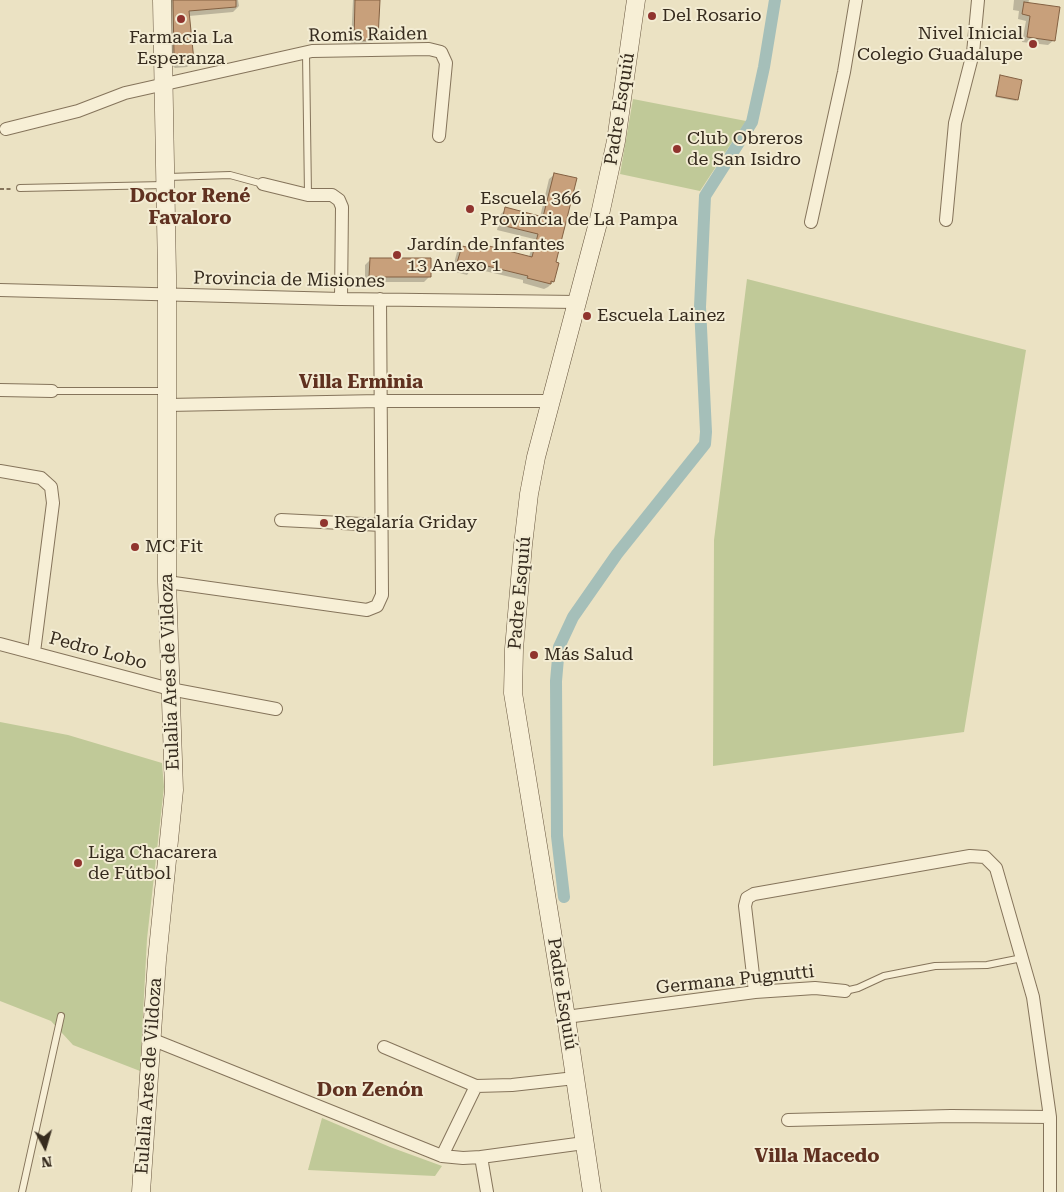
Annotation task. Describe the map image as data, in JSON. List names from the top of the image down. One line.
{"streets":{"street":["Romis Raiden","Padre Esquiú","Provincia de Misiones","Pedro Lobo","Eulalia Ares de Vildoza","Germana Pugnutti"]},"crossings":[["Romis Raiden","Eulalia Ares de Vildoza"],["Padre Esquiú","Provincia de Misiones"],["Padre Esquiú","Germana Pugnutti"],["Provincia de Misiones","Eulalia Ares de Vildoza"],["Pedro Lobo","Eulalia Ares de Vildoza"]],"districts":["Doctor René Favaloro","Villa Erminia","Don Zenón","Villa Macedo"],"places":["Del Rosario","Farmacia La Esperanza","Nivel Inicial Colegio Guadalupe","Club Obreros de San Isidro","Escuela 366 Provincia de La Pampa","Jardín de Infantes 13 Anexo 1","Escuela Lainez","Regalaría Griday","MC Fit","Más Salud","Liga Chacarera de Fútbol"],"north":"bottom"}
